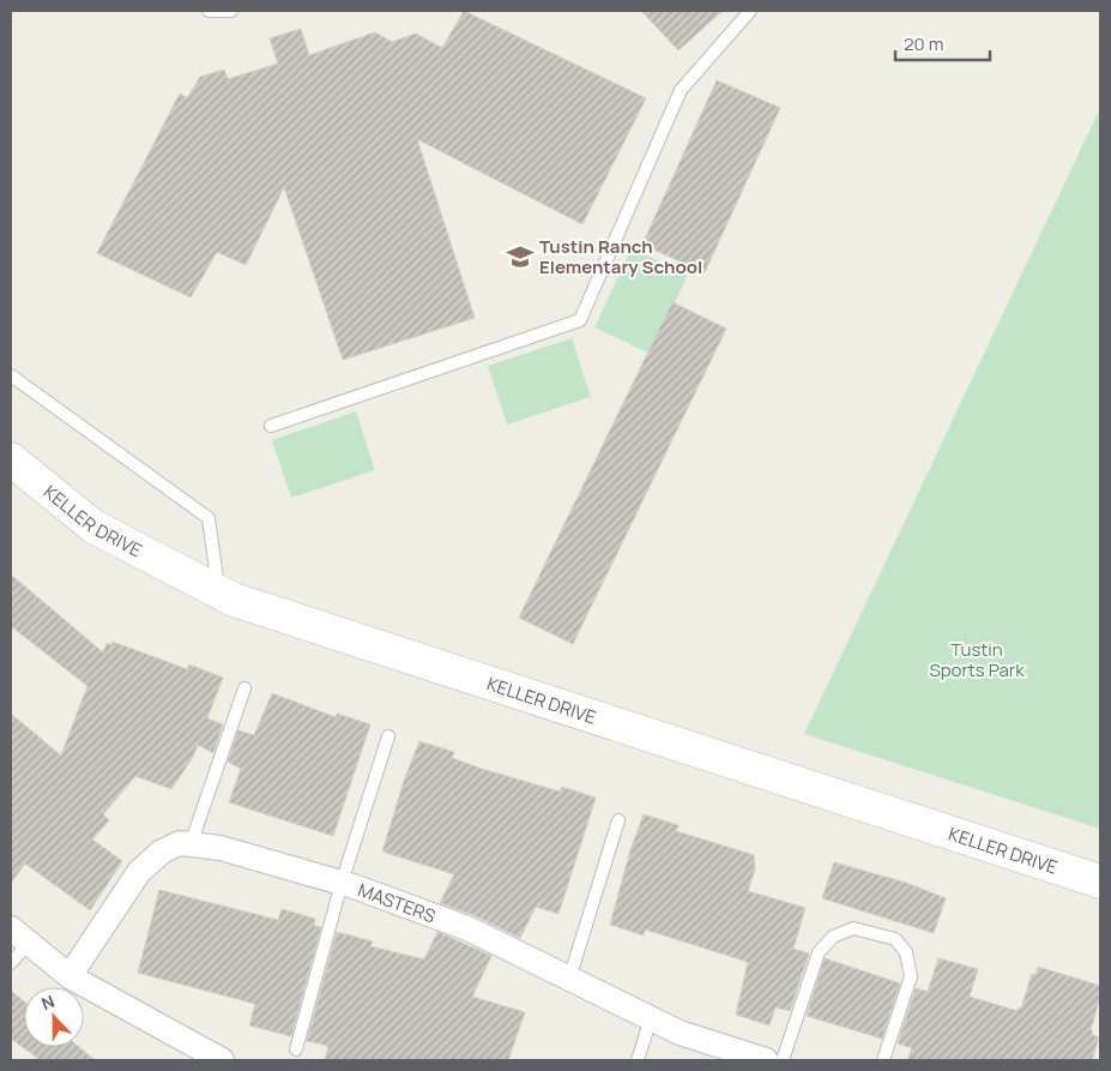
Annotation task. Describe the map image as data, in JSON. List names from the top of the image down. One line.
{"streets":{"street":["KELLER DRIVE","MASTERS"]},"parks":["Tustin Sports Park"],"places":{"school or university":["Tustin Ranch Elementary School"]},"scale_bar":"20 m","north":"top"}
